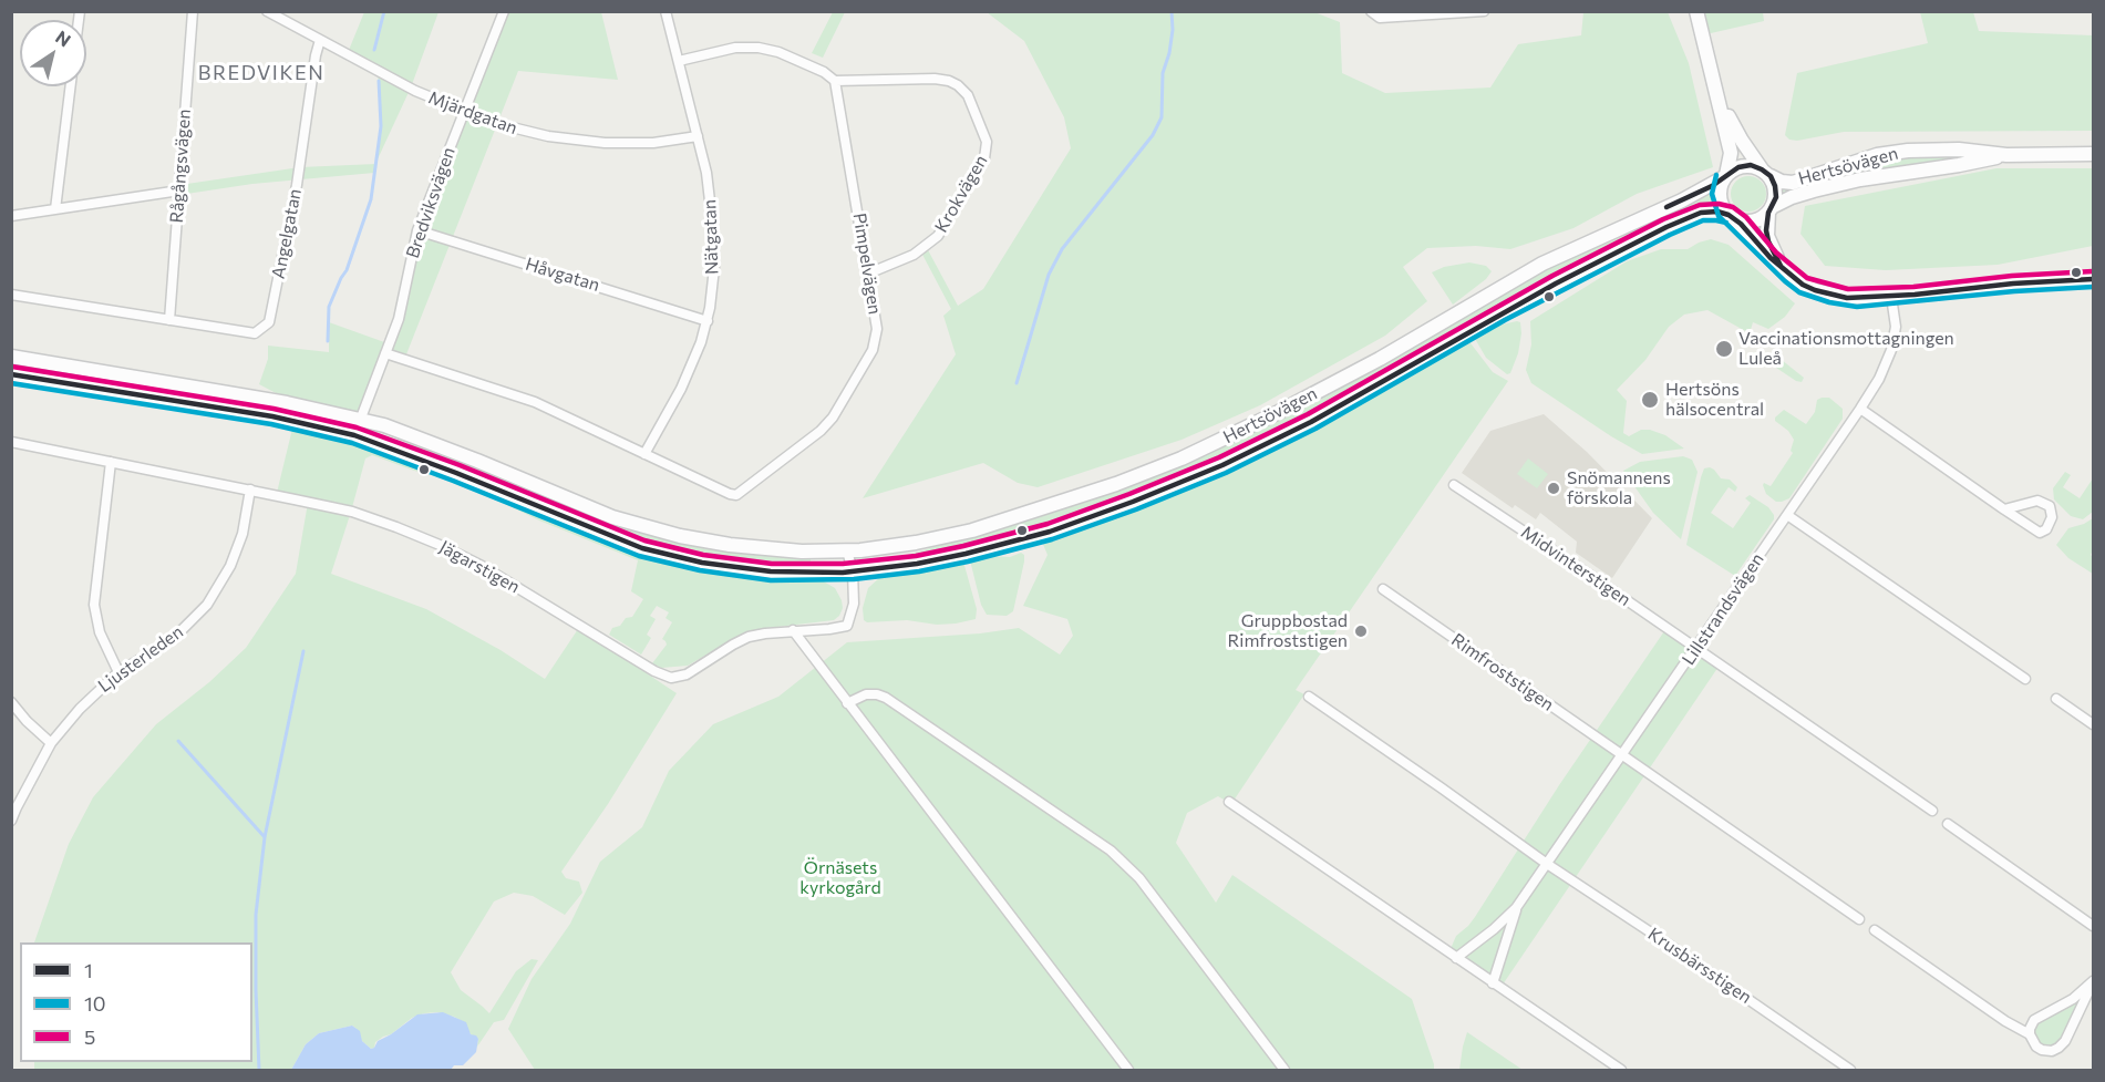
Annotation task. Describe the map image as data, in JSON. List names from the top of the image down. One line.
{"streets":{"main road":["Hertsövägen"],"street":["Mjärdgatan","Rågångsvägen","Krokvägen","Bredviksvägen","Angelgatan","Nätgatan","Pimpelvägen","Håvgatan","Midvinterstigen","Jägarstigen","Lillstrandsvägen","Ljusterleden","Rimfroststigen","Krusbärsstigen"]},"crossings":[["Mjärdgatan","Bredviksvägen"],["Mjärdgatan","Angelgatan"],["Mjärdgatan","Nätgatan"],["Rågångsvägen","Angelgatan"],["Hertsövägen","Bredviksvägen"],["Hertsövägen","Jägarstigen"],["Krokvägen","Pimpelvägen"],["Bredviksvägen","Håvgatan"],["Nätgatan","Pimpelvägen"],["Nätgatan","Håvgatan"],["Midvinterstigen","Lillstrandsvägen"],["Jägarstigen","Ljusterleden"],["Lillstrandsvägen","Rimfroststigen"],["Lillstrandsvägen","Krusbärsstigen"]],"districts":["BREDVIKEN"],"parks":["Örnäsets kyrkogård"],"places":["Vaccinationsmottagningen Luleå","Hertsöns hälsocentral","Snömannens förskola","Gruppbostad Rimfroststigen"],"lines":["transit line 1","transit line 10","transit line 5"],"legend":["1","10","5"],"north":"top right"}
